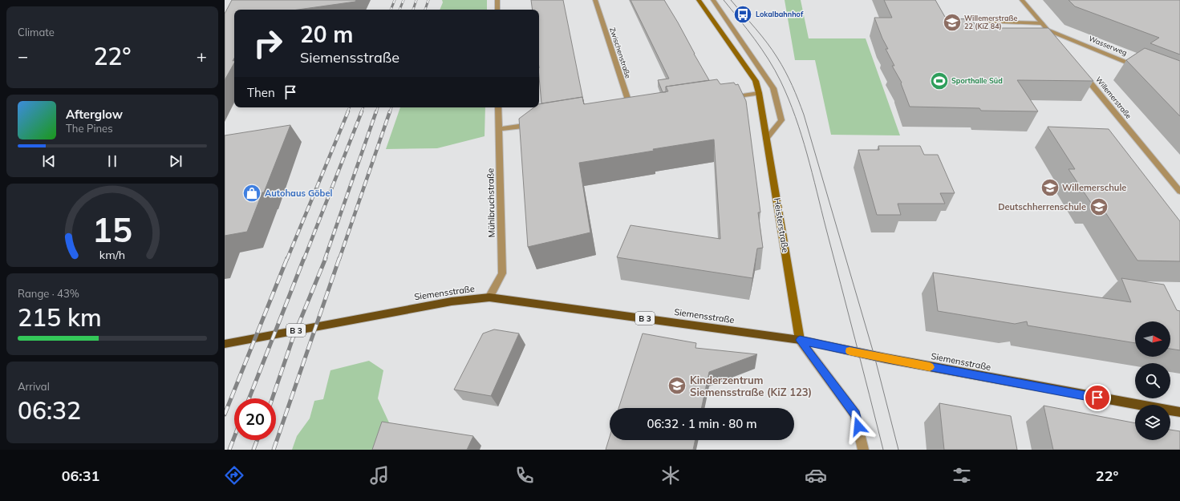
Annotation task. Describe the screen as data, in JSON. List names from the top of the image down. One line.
{"streets":{"main road":["Siemensstraße","B 3"],"street":["Wasserweg","Zwischenstraße","Willemerstraße","Mühlbruchstraße","Heisterstraße"]},"crossings":[["Mühlbruchstraße","Siemensstraße"],["Heisterstraße","Siemensstraße"]],"places":{"bus stop":["Lokalbahnhof"],"school or university":["Willemerstraße 22 (KiZ 84)","Willemerschule","Deutschherrenschule","Kinderzentrum Siemensstraße (KiZ 123)"],"sports":["Sporthalle Süd"],"shop":["Autohaus Göbel"]},"north":"right","page":{"tile":["Climate",["Range · 43%","215 km"],["Arrival","06:32"]],"turn":["20 m","Siemensstraße"],"heat":["−","22°","+"],"then":"Then","song":["Afterglow","The Pines"],"limit":"20","trip":"06:32 · 1 min · 80 m","tabs":["06:31","22°"],"gauge":["15","km/h"]}}
